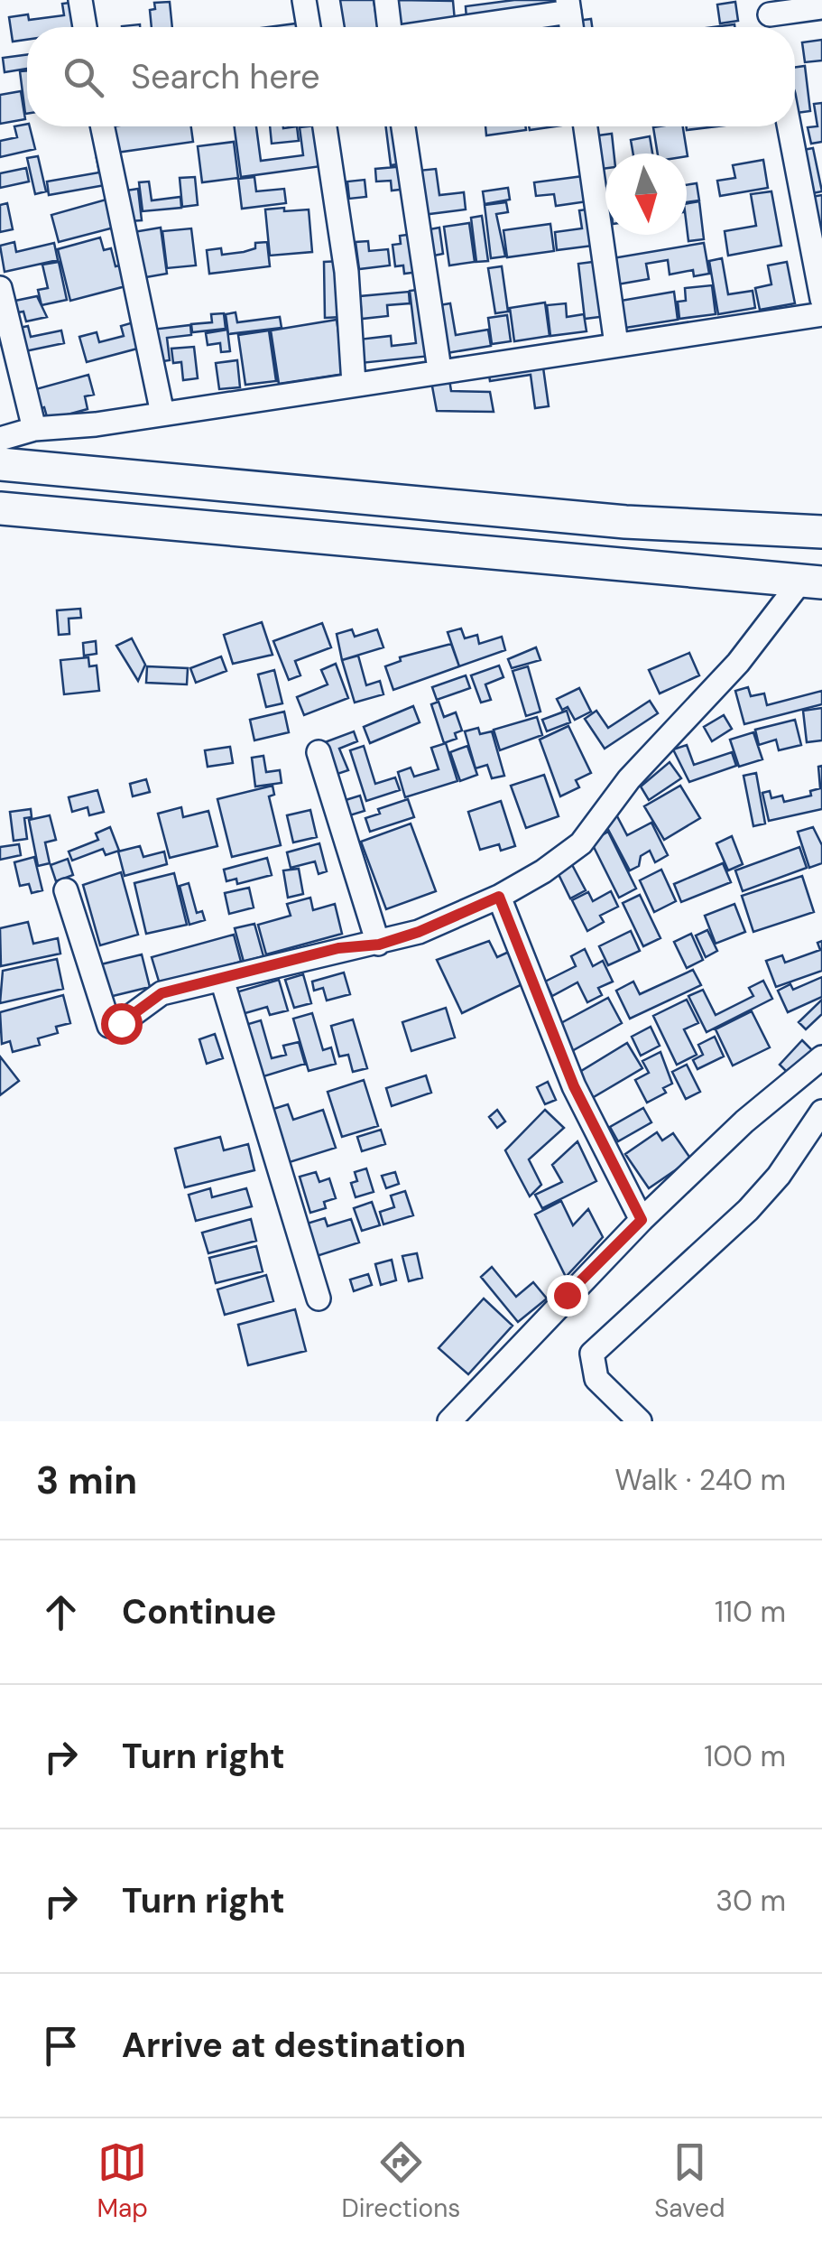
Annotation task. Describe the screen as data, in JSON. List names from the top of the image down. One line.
{"north":"bottom","page":{"search":"Search here","heading":["3 min","Walk · 240 m"],"list":[["Continue","110 m"],["Turn right","100 m"],["Turn right","30 m"],"Arrive at destination"],"nav":["Map","Directions","Saved"]}}
